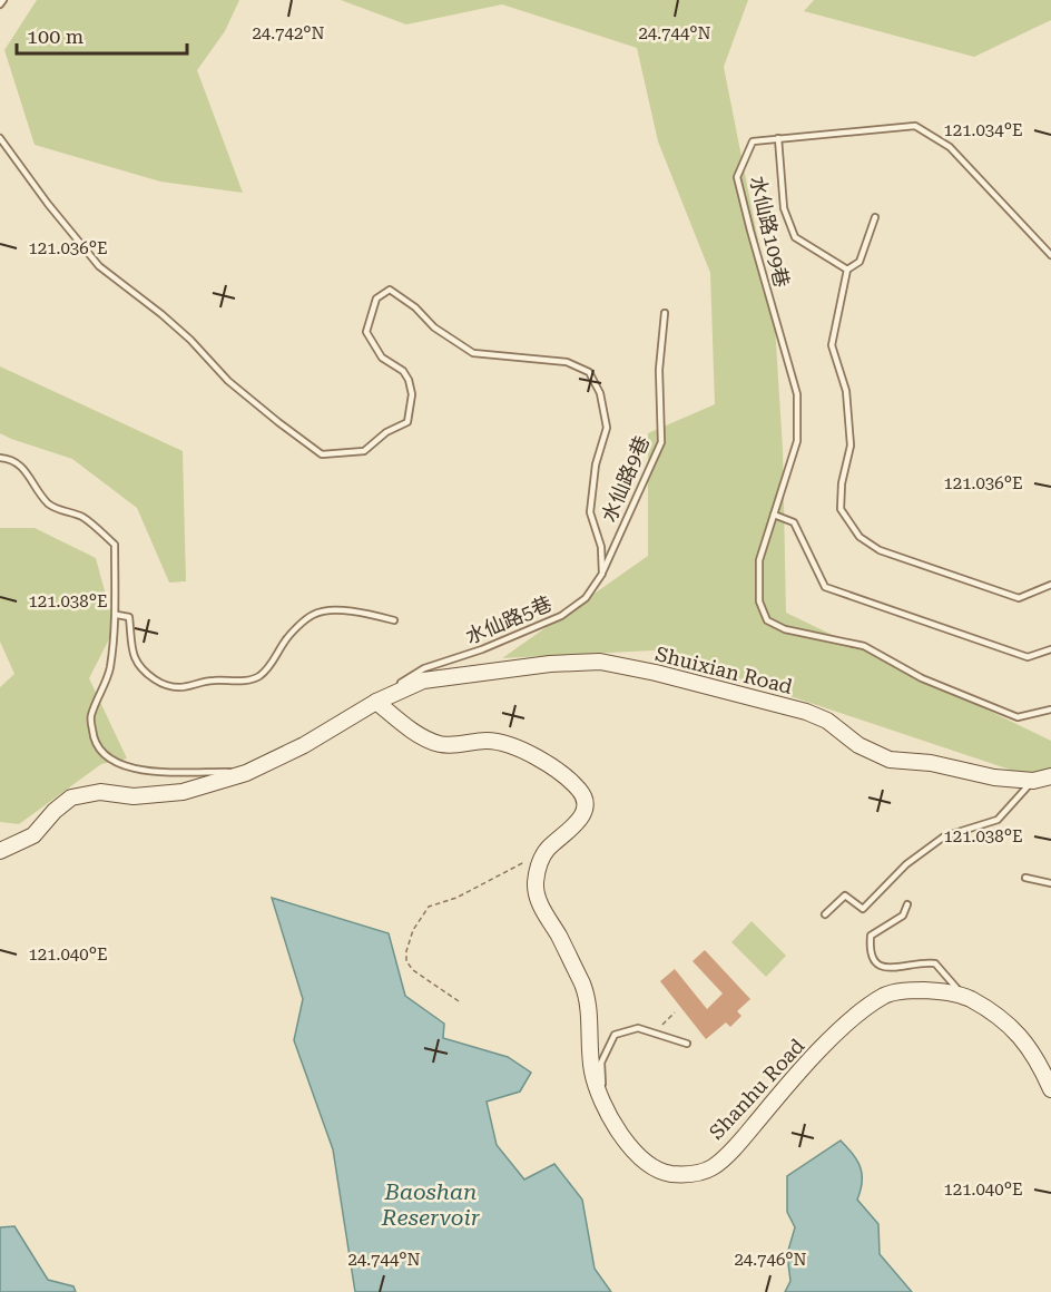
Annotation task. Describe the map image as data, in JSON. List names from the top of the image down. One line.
{"streets":{"street":["Shuixian Road","Shanhu Road"],"lane":["水仙路109巷","水仙路9巷","水仙路5巷"]},"crossings":[["水仙路9巷","水仙路5巷"],["水仙路5巷","Shuixian Road"],["水仙路5巷","Shanhu Road"],["Shuixian Road","Shanhu Road"]],"water":["Baoshan Reservoir"],"scale_bar":"100 m","coordinates":["24.742°N","24.744°N","121.034°E","121.036°E","121.038°E","121.040°E","24.746°N"]}
